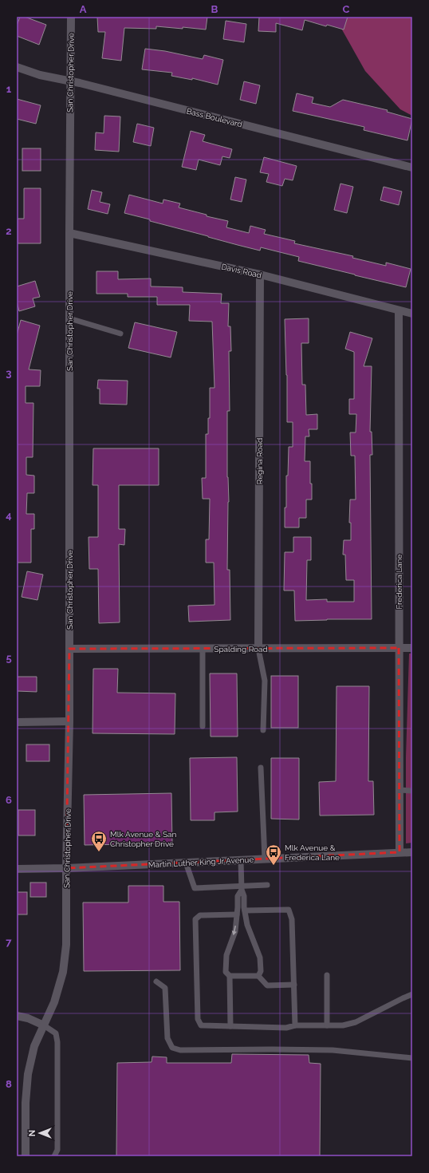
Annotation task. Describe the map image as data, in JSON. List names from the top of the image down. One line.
{"streets":{"street":["San Christopher Drive","Bass Boulevard","Davis Road","Regina Road","Frederica Lane","Spalding Road","Martin Luther King Jr Avenue"]},"crossings":[["San Christopher Drive","Bass Boulevard"],["San Christopher Drive","Davis Road"],["San Christopher Drive","Spalding Road"],["San Christopher Drive","Martin Luther King Jr Avenue"],["Davis Road","Regina Road"],["Davis Road","Frederica Lane"],["Regina Road","Spalding Road"],["Frederica Lane","Spalding Road"],["Frederica Lane","Martin Luther King Jr Avenue"]],"places":{"bus stop":["Mlk Avenue & San Christopher Drive","Mlk Avenue & Frederica Lane"]},"north":"left","grid":{"columns":["A","B","C"],"rows":["1","2","3","4","5","6","7","8"]}}
